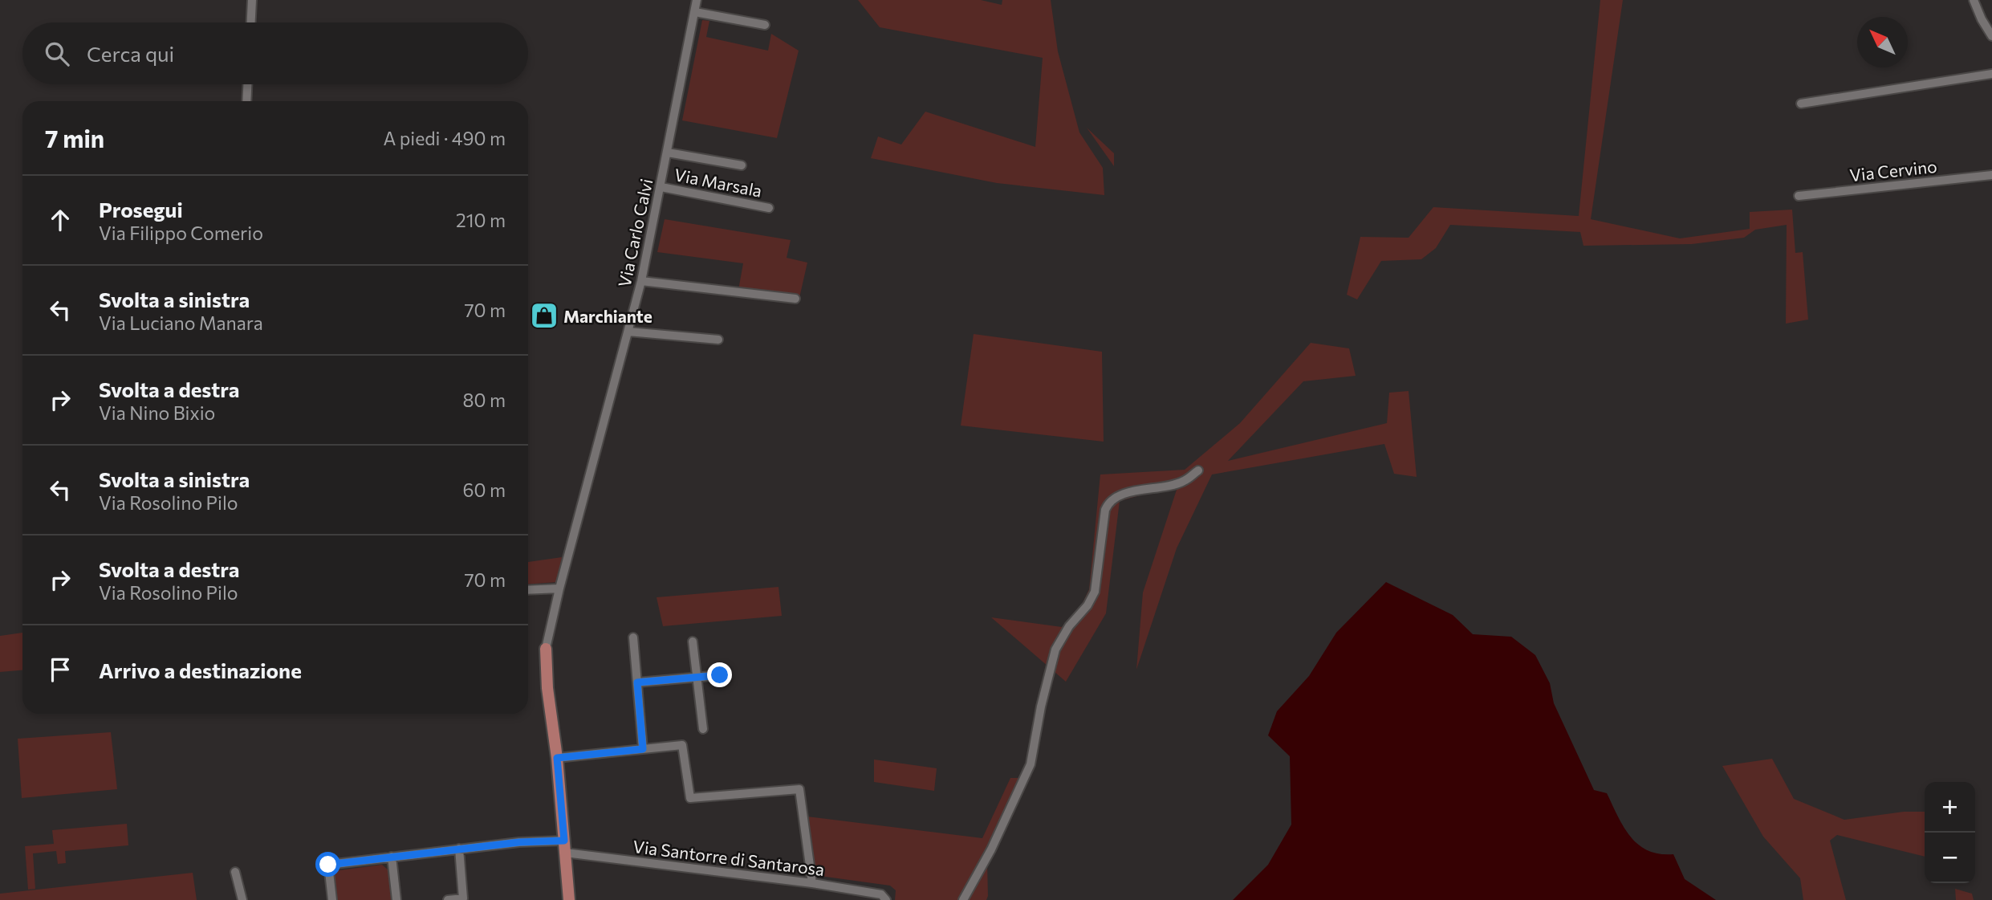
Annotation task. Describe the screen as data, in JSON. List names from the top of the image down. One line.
{"streets":{"street":["Via Cervino","Via Marsala","Via Carlo Calvi","Via Santorre di Santarosa"]},"crossings":[["Via Marsala","Via Carlo Calvi"]],"places":{"shop":["Marchiante"]},"north":"top left","page":{"search":"Cerca qui","heading":["7 min","A piedi · 490 m"],"list":[["Prosegui","Via Filippo Comerio","210 m"],["Svolta a sinistra","Via Luciano Manara","70 m"],["Svolta a destra","Via Nino Bixio","80 m"],["Svolta a sinistra","Via Rosolino Pilo","60 m"],["Svolta a destra","Via Rosolino Pilo","70 m"],"Arrivo a destinazione"],"map_buttons":["+","−"]}}
